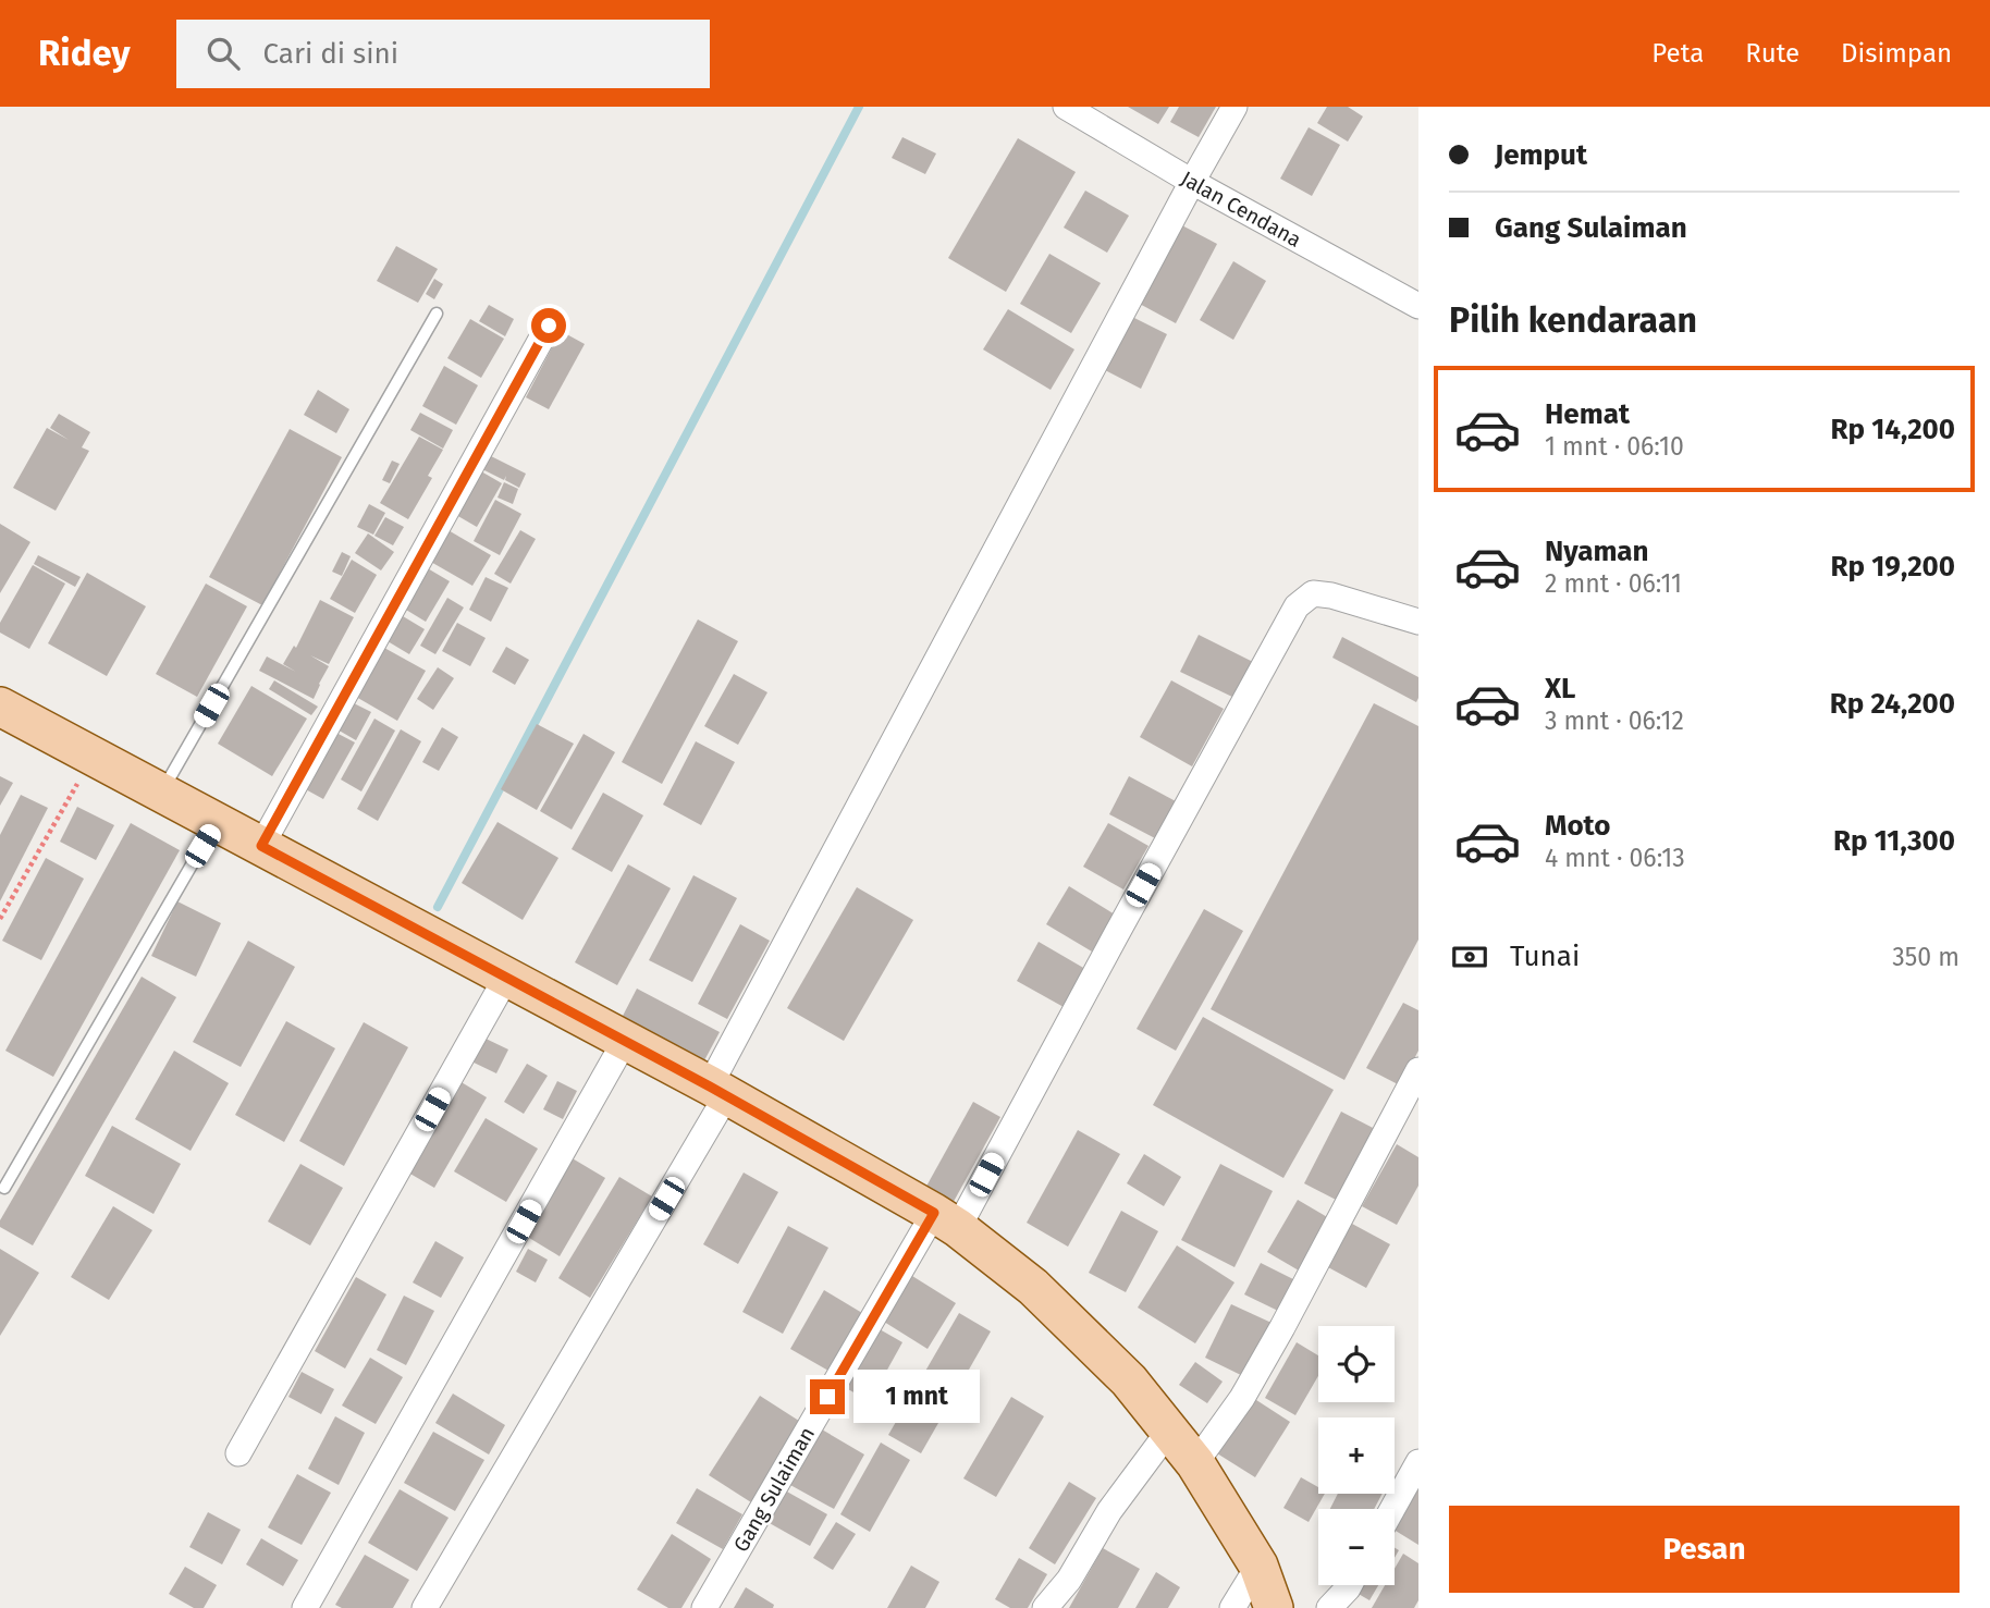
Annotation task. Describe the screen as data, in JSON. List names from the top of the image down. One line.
{"streets":{"street":["Jalan Cendana","Gang Sulaiman"]},"page":{"header":"Ridey","search":"Cari di sini","nav":["Peta","Rute","Disimpan"],"banner":["Jemput","Gang Sulaiman"],"heading":"Pilih kendaraan","list":[{"name":"Hemat","note":"1 mnt · 06:10","value":"Rp 14,200"},{"name":"Nyaman","note":"2 mnt · 06:11","value":"Rp 19,200"},{"name":"XL","note":"3 mnt · 06:12","value":"Rp 24,200"},{"name":"Moto","note":"4 mnt · 06:13","value":"Rp 11,300"}],"pay":["Tunai","350 m"],"map_buttons":["+","−"],"bubble":"1 mnt","buttons":"Pesan"}}
